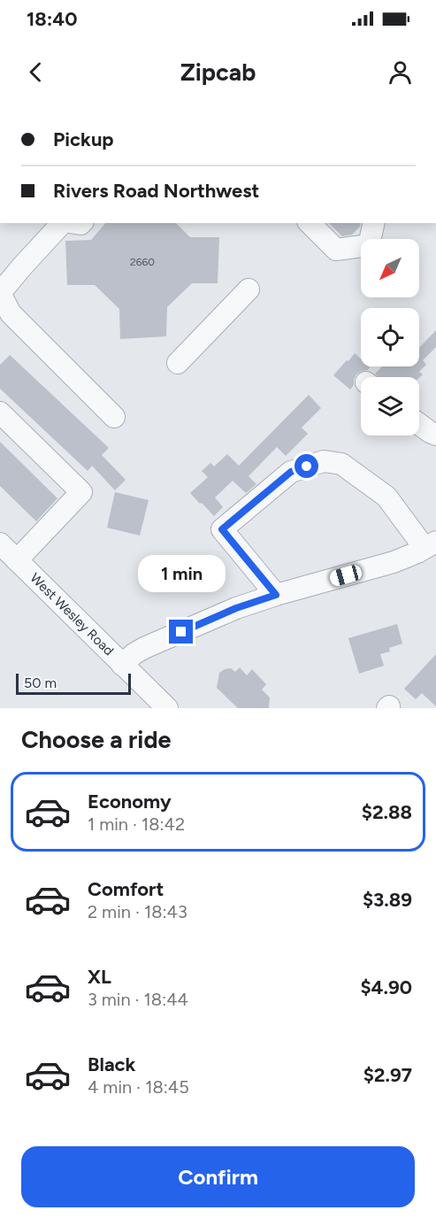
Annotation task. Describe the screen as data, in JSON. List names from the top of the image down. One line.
{"streets":{"street":["West Wesley Road"]},"house_numbers":["2660"],"scale_bar":"50 m","north":"bottom left","page":{"status":"18:40","header":"Zipcab","banner":["Pickup","Rivers Road Northwest"],"bubble":"1 min","scale":"50 m","heading":"Choose a ride","list":[{"name":"Economy","note":"1 min · 18:42","value":"$2.88"},{"name":"Comfort","note":"2 min · 18:43","value":"$3.89"},{"name":"XL","note":"3 min · 18:44","value":"$4.90"},{"name":"Black","note":"4 min · 18:45","value":"$2.97"}],"buttons":"Confirm"}}
